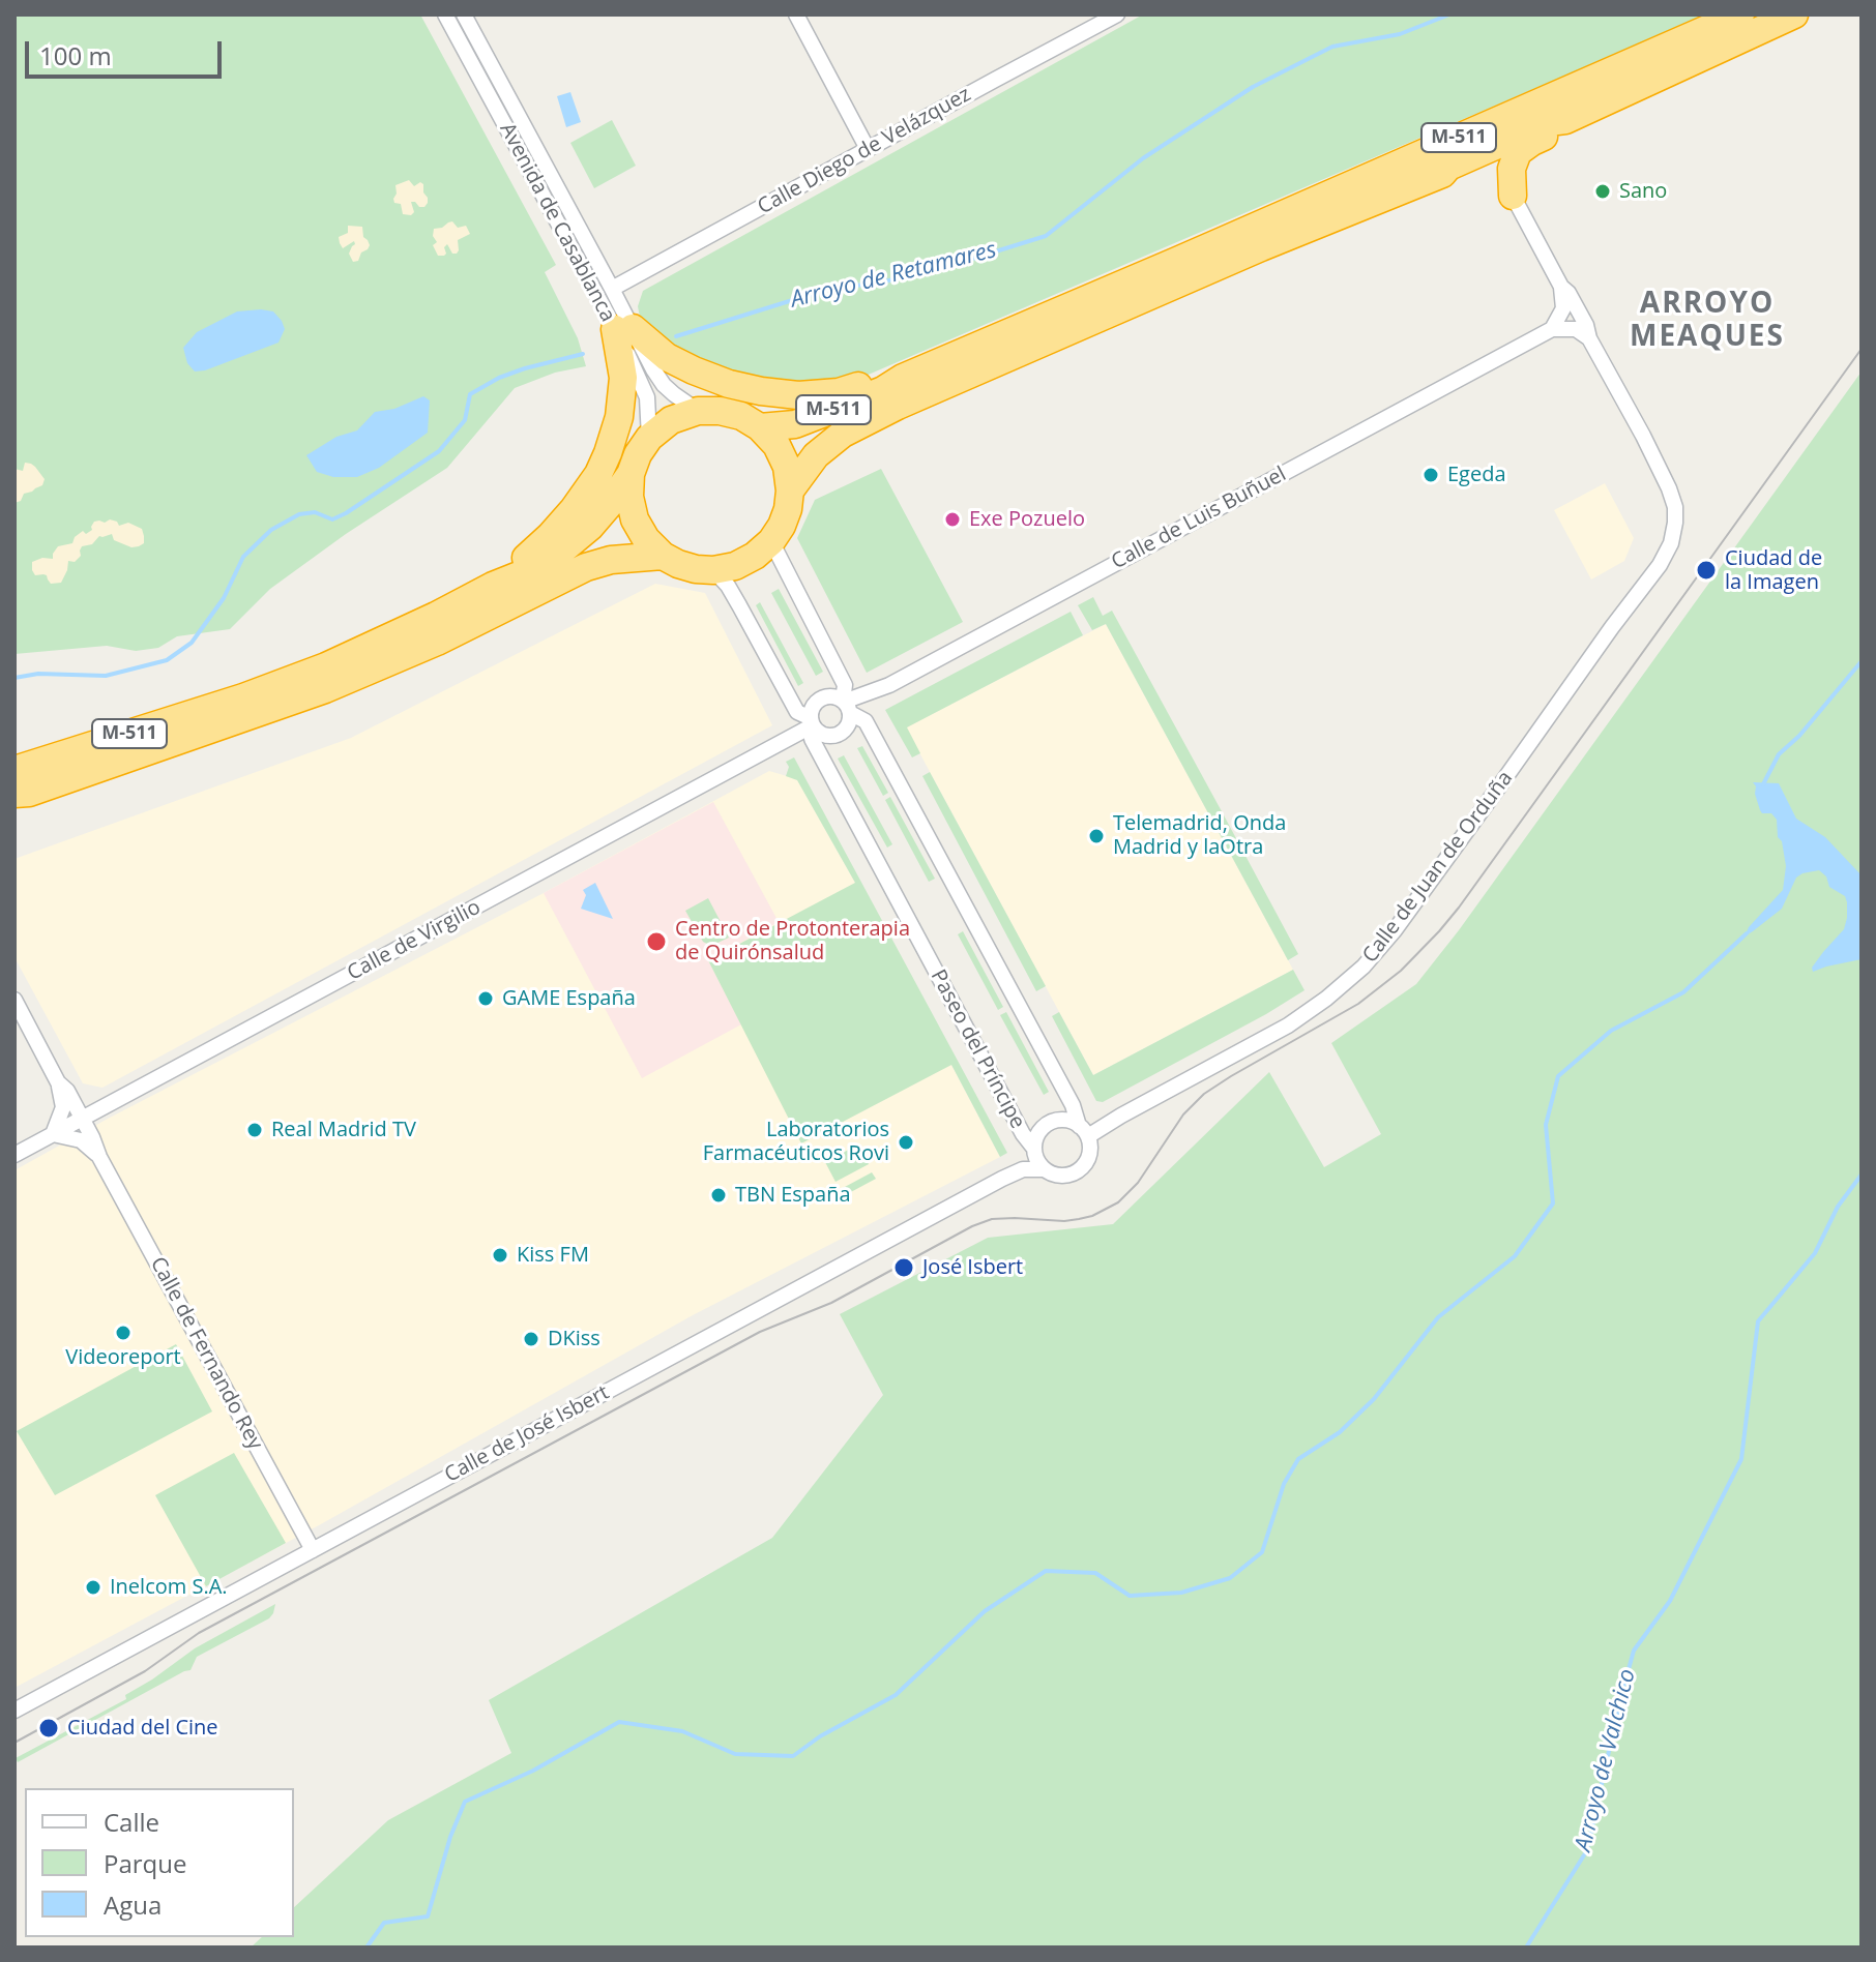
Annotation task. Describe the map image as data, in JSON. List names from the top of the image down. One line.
{"streets":{"highway":["M-511"],"street":["Calle Diego de Velázquez","Avenida de Casablanca","Calle de Luis Buñuel","Calle de Juan de Orduña","Calle de Virgilio","Paseo del Príncipe","Calle de Fernando Rey","Calle de José Isbert"]},"crossings":[["M-511","Avenida de Casablanca"],["M-511","Paseo del Príncipe"],["Calle Diego de Velázquez","Avenida de Casablanca"],["Avenida de Casablanca","Paseo del Príncipe"],["Calle de Luis Buñuel","Calle de Virgilio"],["Calle de Luis Buñuel","Paseo del Príncipe"],["Calle de Juan de Orduña","Paseo del Príncipe"],["Calle de Juan de Orduña","Calle de José Isbert"],["Calle de Virgilio","Paseo del Príncipe"],["Calle de Virgilio","Calle de Fernando Rey"],["Paseo del Príncipe","Calle de José Isbert"],["Calle de Fernando Rey","Calle de José Isbert"]],"districts":["ARROYO MEAQUES"],"water":["Arroyo de Retamares","Arroyo de Valchico"],"places":["Sano","Egeda","Exe Pozuelo","Ciudad de la Imagen","Telemadrid, Onda Madrid y laOtra","Centro de Protonterapia de Quirónsalud","GAME España","Real Madrid TV","Laboratorios Farmacéuticos Rovi","TBN España","Kiss FM","José Isbert","Videoreport","DKiss","Inelcom S.A.","Ciudad del Cine"],"legend":["Calle","Parque","Agua"],"scale_bar":"100 m"}
